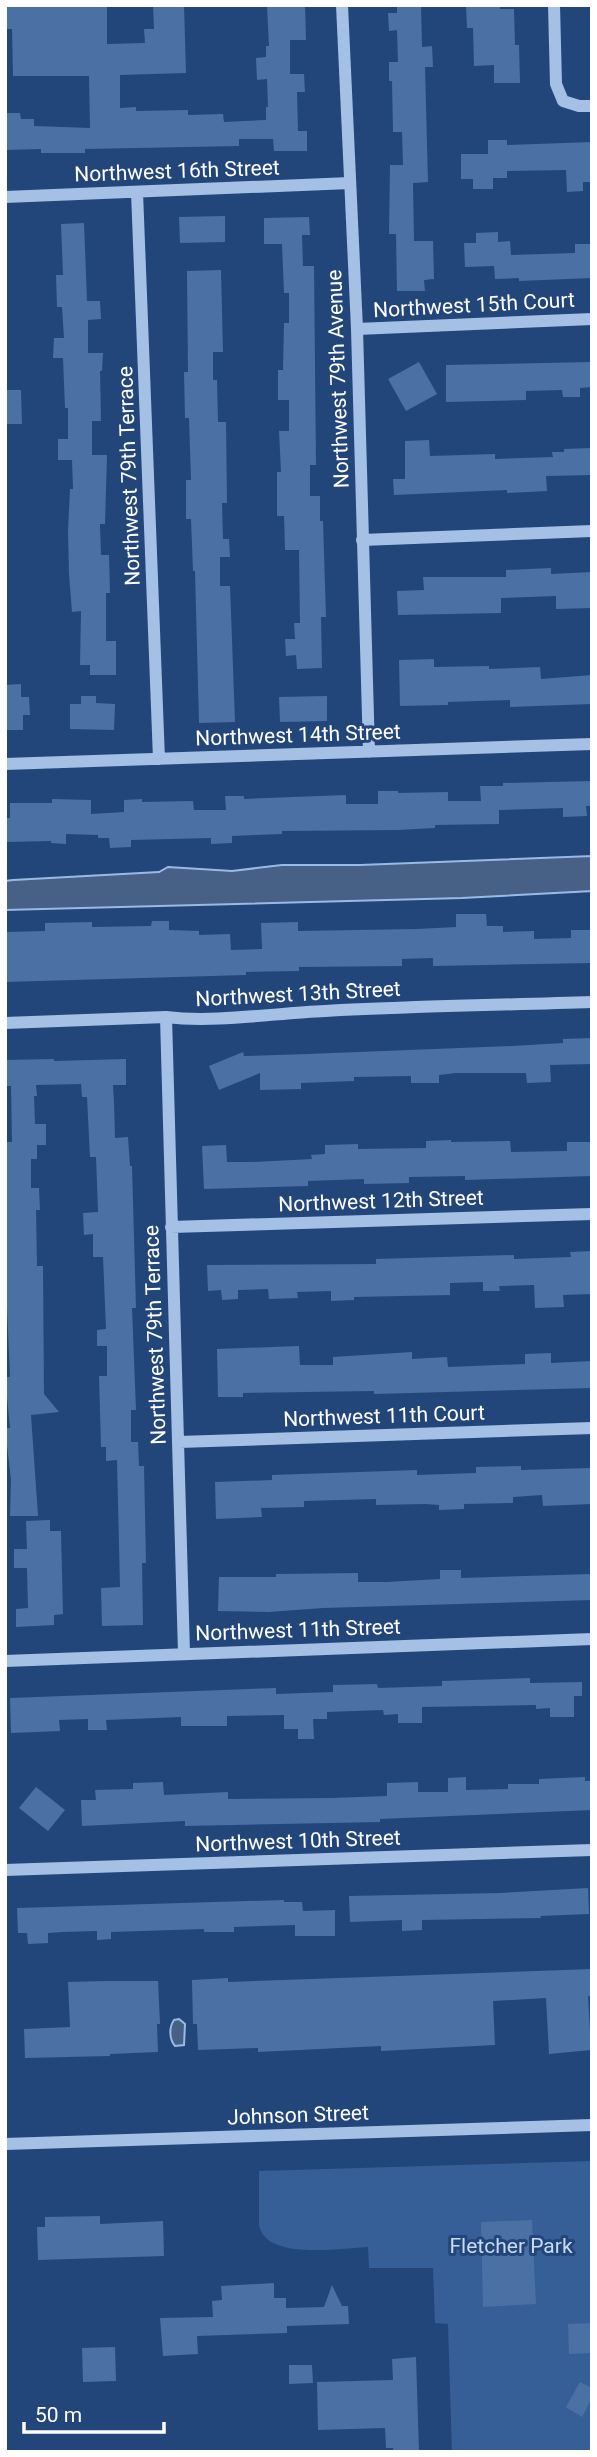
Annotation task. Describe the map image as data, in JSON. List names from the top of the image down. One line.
{"streets":{"street":["Northwest 16th Street","Northwest 15th Court","Northwest 79th Avenue","Northwest 79th Terrace","Northwest 14th Street","Northwest 13th Street","Northwest 12th Street","Northwest 11th Court","Northwest 11th Street","Northwest 10th Street","Johnson Street"]},"crossings":[["Northwest 16th Street","Northwest 79th Avenue"],["Northwest 16th Street","Northwest 79th Terrace"],["Northwest 15th Court","Northwest 79th Avenue"],["Northwest 79th Avenue","Northwest 14th Street"],["Northwest 79th Terrace","Northwest 14th Street"],["Northwest 79th Terrace","Northwest 13th Street"],["Northwest 79th Terrace","Northwest 12th Street"],["Northwest 79th Terrace","Northwest 11th Court"],["Northwest 79th Terrace","Northwest 11th Street"]],"parks":["Fletcher Park"],"scale_bar":"50 m"}
